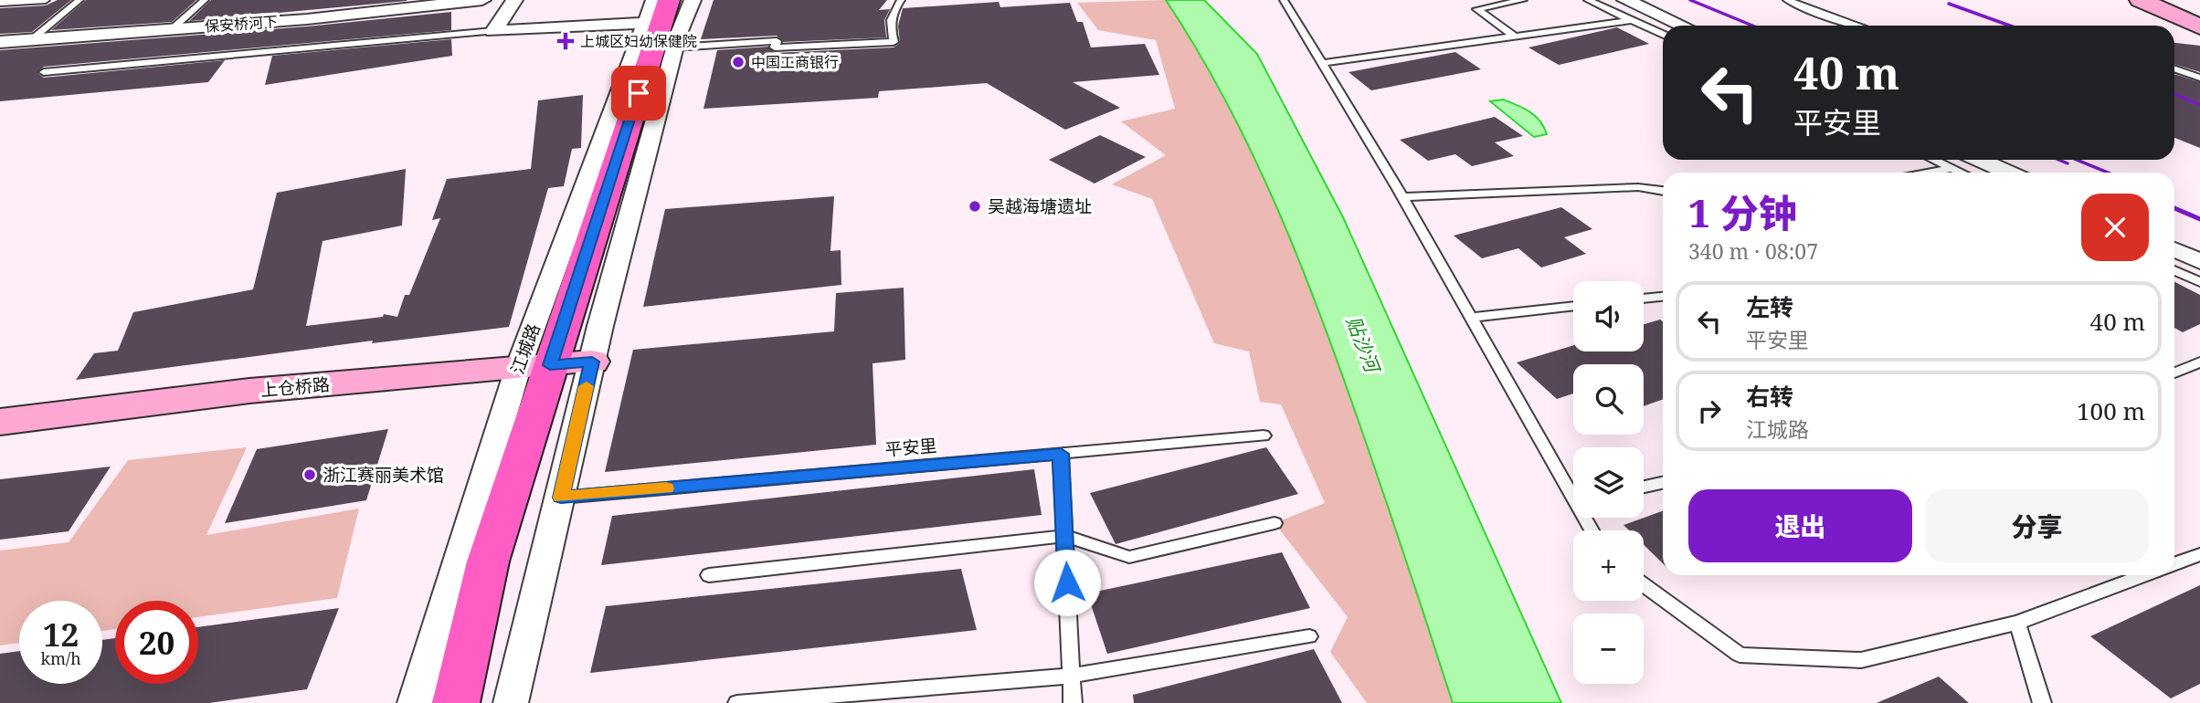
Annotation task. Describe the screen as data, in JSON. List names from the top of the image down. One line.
{"streets":{"main road":["江城路"],"street":["保安桥河下","上仓桥路"],"lane":["平安里"]},"crossings":[["江城路","上仓桥路"]],"water":["贴沙河"],"places":{"health":["上城区妇幼保健院"],"other":["中国工商银行","吴越海塘遗址","浙江赛丽美术馆"]},"page":{"turn":["40 m","平安里"],"heading":["1 分钟","340 m · 08:07"],"map_buttons":["+","−"],"list":[{"name":"左转","note":"平安里","value":"40 m"},{"name":"右转","note":"江城路","value":"100 m"}],"buttons":["退出","分享"],"speed":"12 km/h","limit":"20"}}
